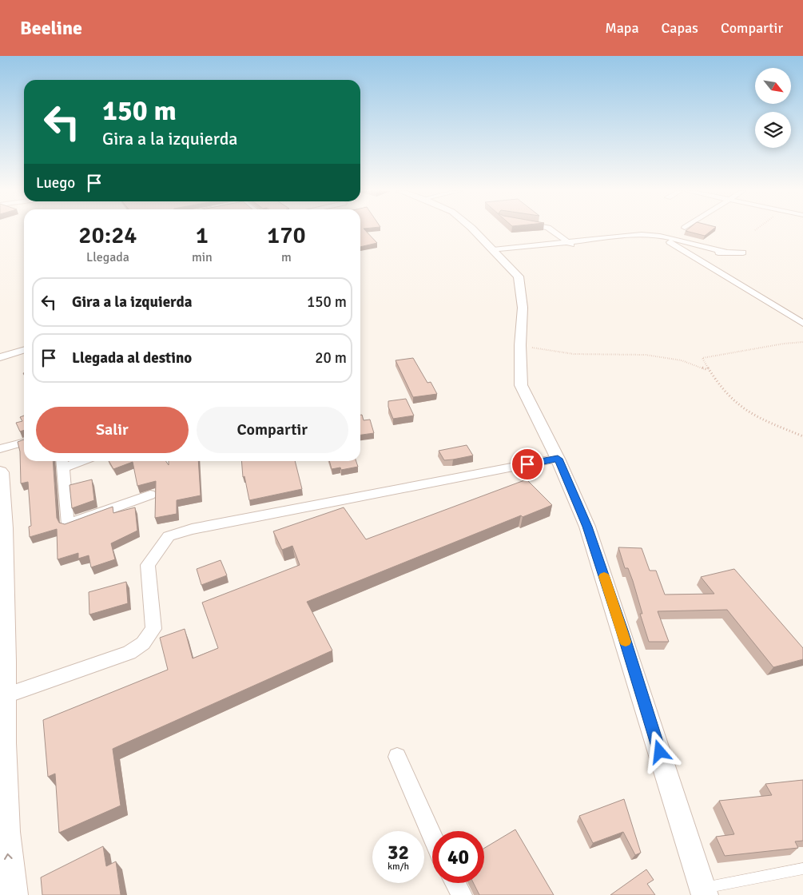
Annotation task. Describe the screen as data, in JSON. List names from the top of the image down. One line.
{"north":"bottom right","page":{"header":"Beeline","nav":["Mapa","Capas","Compartir"],"turn":["150 m","Gira a la izquierda"],"then":"Luego","eta":["20:24","Llegada","1","min","170","m"],"list":[{"name":"Gira a la izquierda","value":"150 m"},{"name":"Llegada al destino","value":"20 m"}],"buttons":["Salir","Compartir"],"speed":"32 km/h","limit":"40"}}
